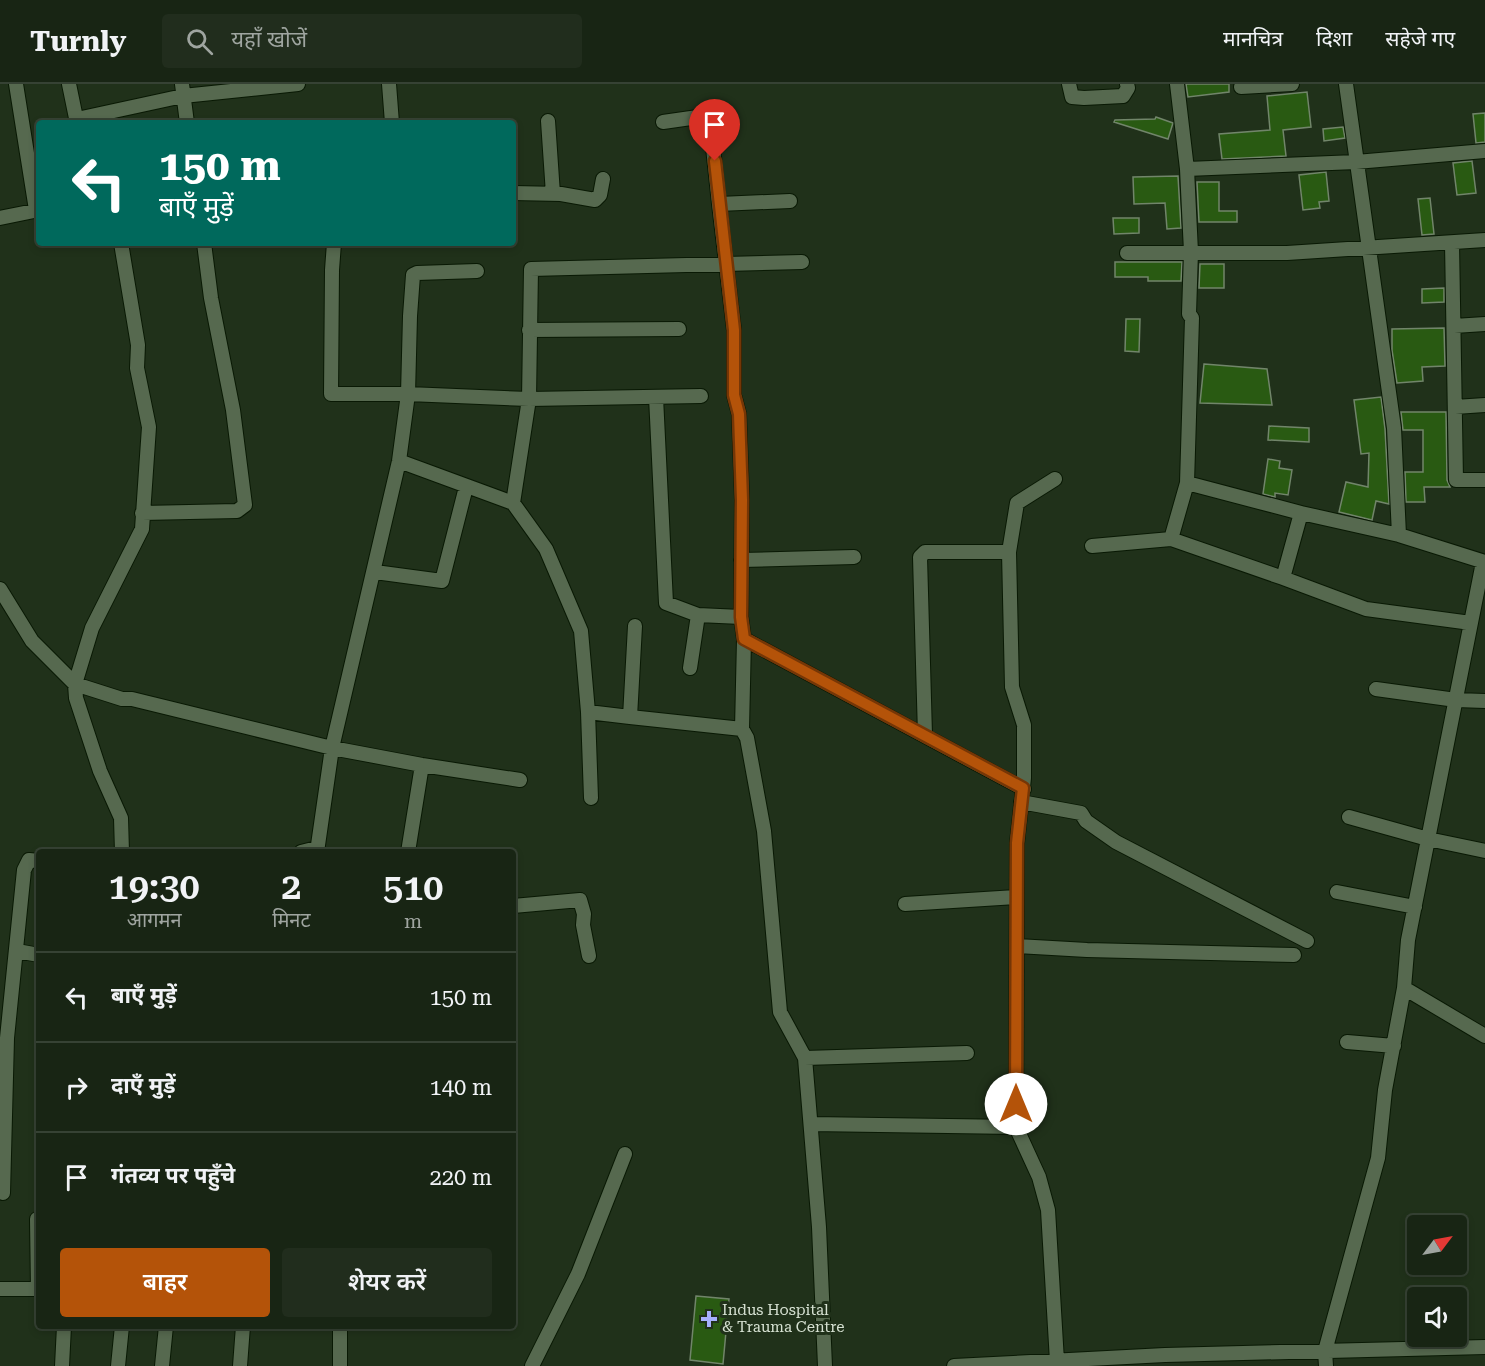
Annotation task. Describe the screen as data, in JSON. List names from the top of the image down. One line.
{"places":{"health":["Indus Hospital & Trauma Centre"]},"north":"top right","page":{"header":"Turnly","search":"यहाँ खोजें","nav":["मानचित्र","दिशा","सहेजे गए"],"turn":["150 m","बाएँ मुड़ें"],"eta":["19:30","आगमन","2","मिनट","510","m"],"list":[{"name":"बाएँ मुड़ें","value":"150 m"},{"name":"दाएँ मुड़ें","value":"140 m"},{"name":"गंतव्य पर पहुँचे","value":"220 m"}],"buttons":["बाहर","शेयर करें"]}}
